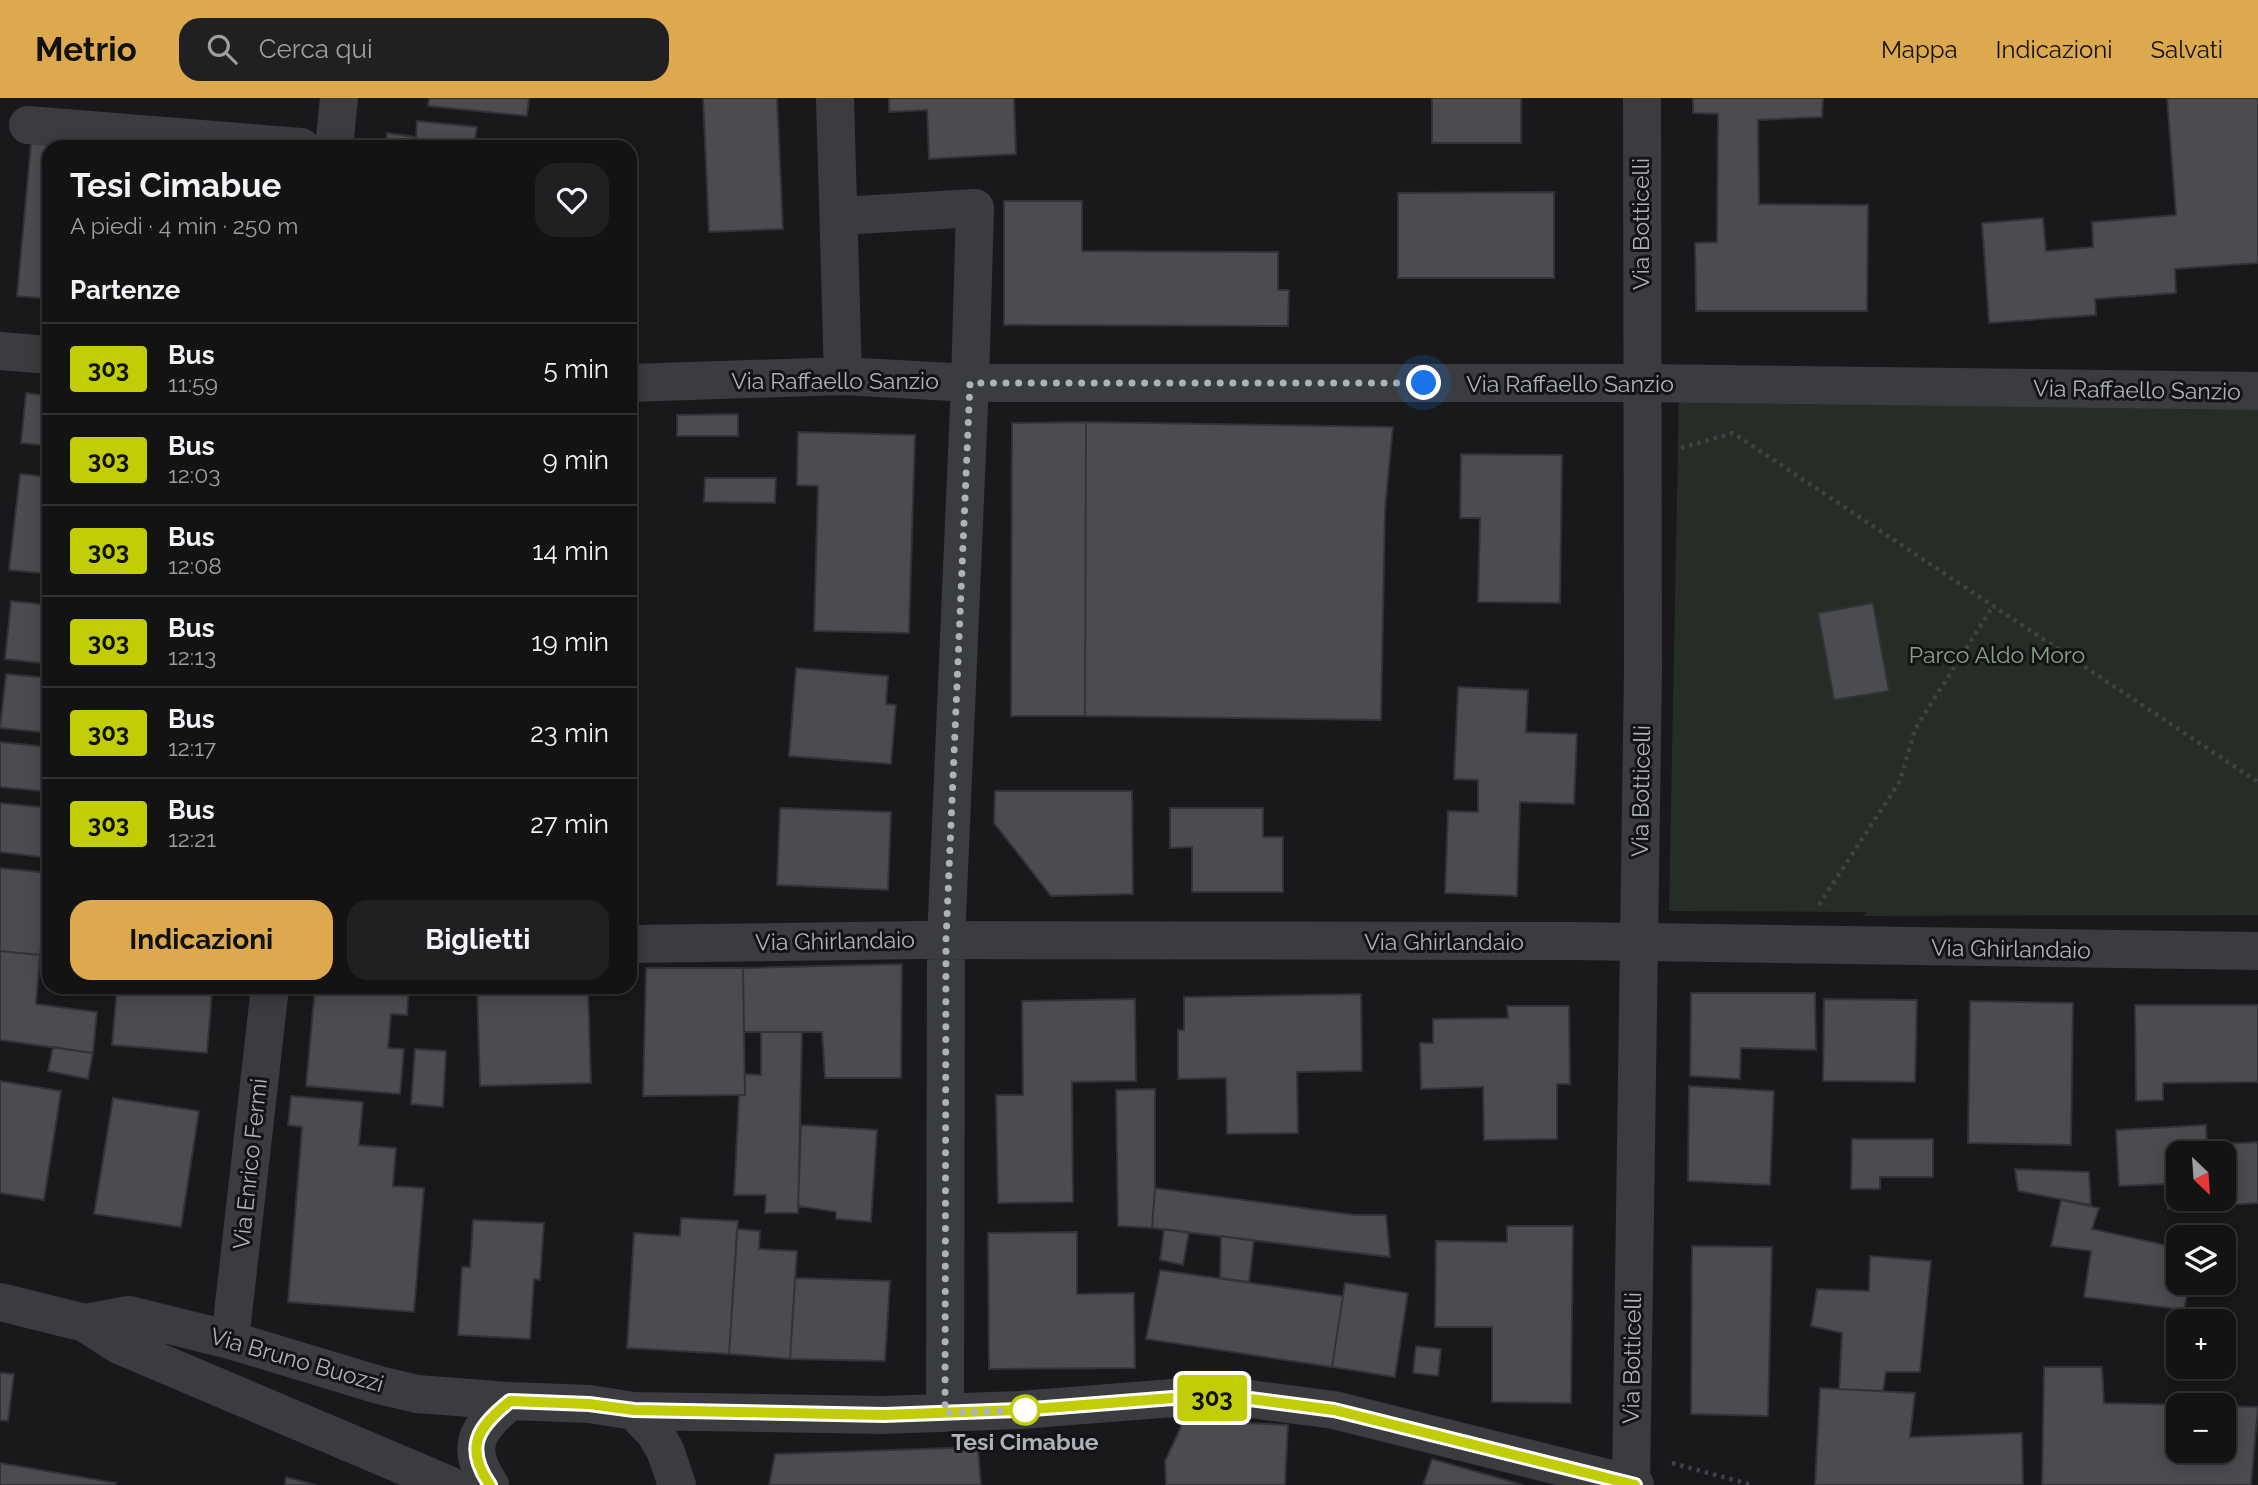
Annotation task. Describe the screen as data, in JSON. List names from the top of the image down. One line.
{"streets":{"street":["Via Botticelli","Via Raffaello Sanzio","Via Ghirlandaio","Via Enrico Fermi","Via Bruno Buozzi"]},"crossings":[["Via Botticelli","Via Raffaello Sanzio"],["Via Botticelli","Via Ghirlandaio"],["Via Botticelli","Via Bruno Buozzi"],["Via Enrico Fermi","Via Bruno Buozzi"]],"parks":["Parco Aldo Moro"],"places":["Tesi Cimabue"],"lines":["bus line 303"],"north":"bottom right","page":{"header":"Metrio","search":"Cerca qui","nav":["Mappa","Indicazioni","Salvati"],"on_map":"303","heading":[["Tesi Cimabue","A piedi · 4 min · 250 m"],"Partenze"],"list":[{"mark":"303","name":"Bus","note":"11:59","value":"5 min"},{"mark":"303","name":"Bus","note":"12:03","value":"9 min"},{"mark":"303","name":"Bus","note":"12:08","value":"14 min"},{"mark":"303","name":"Bus","note":"12:13","value":"19 min"},{"mark":"303","name":"Bus","note":"12:17","value":"23 min"},{"mark":"303","name":"Bus","note":"12:21","value":"27 min"}],"buttons":["Indicazioni","Biglietti"],"map_buttons":["+","−"]}}
